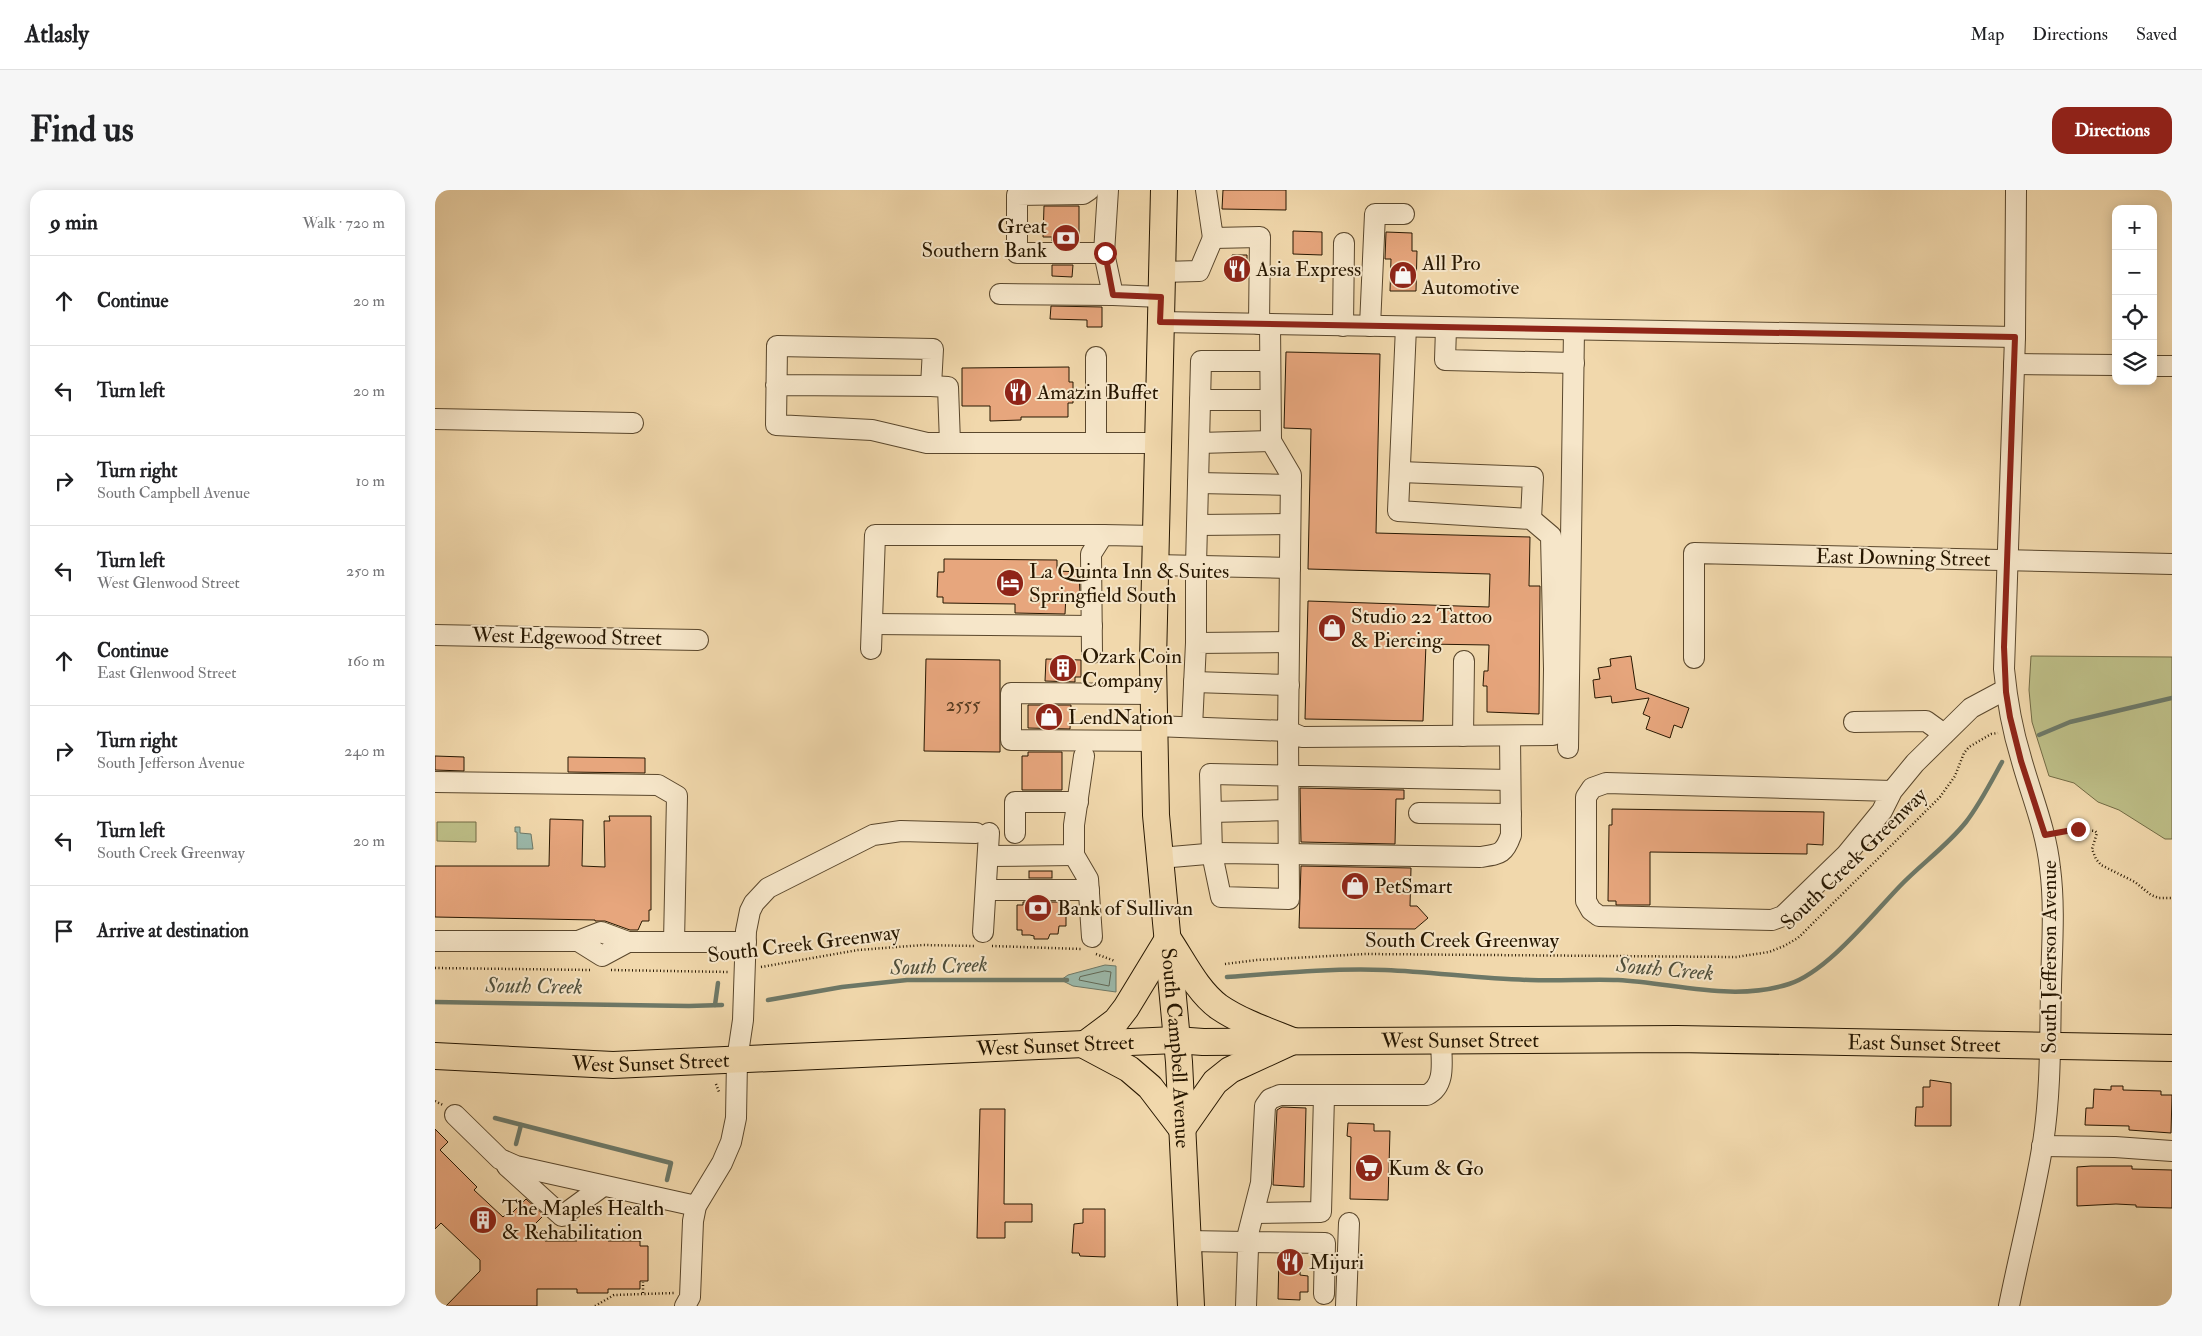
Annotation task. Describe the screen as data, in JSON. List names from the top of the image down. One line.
{"streets":{"main road":["West Sunset Street","East Sunset Street","South Campbell Avenue"],"street":["East Downing Street","West Edgewood Street","South Jefferson Avenue"],"path":["South Creek Greenway"]},"crossings":[["East Downing Street","South Jefferson Avenue"],["South Jefferson Avenue","East Sunset Street"],["West Sunset Street","East Sunset Street"],["West Sunset Street","South Campbell Avenue"]],"water":["South Creek"],"places":{"bank":["Great Southern Bank","Bank of Sullivan"],"restaurant":["Asia Express","Amazin Buffet","Mijuri"],"shop":["All Pro Automotive","Studio 22 Tattoo & Piercing","LendNation","PetSmart"],"hotel":["La Quinta Inn & Suites Springfield South"],"building":["Ozark Coin Company","The Maples Health & Rehabilitation"],"supermarket":["Kum & Go"]},"house_numbers":["2555"],"page":{"header":"Atlasly","nav":["Map","Directions","Saved"],"buttons":"Directions","title":"Find us","heading":["9 min","Walk · 720 m"],"map_buttons":["+","−"],"list":[["Continue","20 m"],["Turn left","20 m"],["Turn right","South Campbell Avenue","10 m"],["Turn left","West Glenwood Street","250 m"],["Continue","East Glenwood Street","160 m"],["Turn right","South Jefferson Avenue","240 m"],["Turn left","South Creek Greenway","20 m"],"Arrive at destination"]}}
